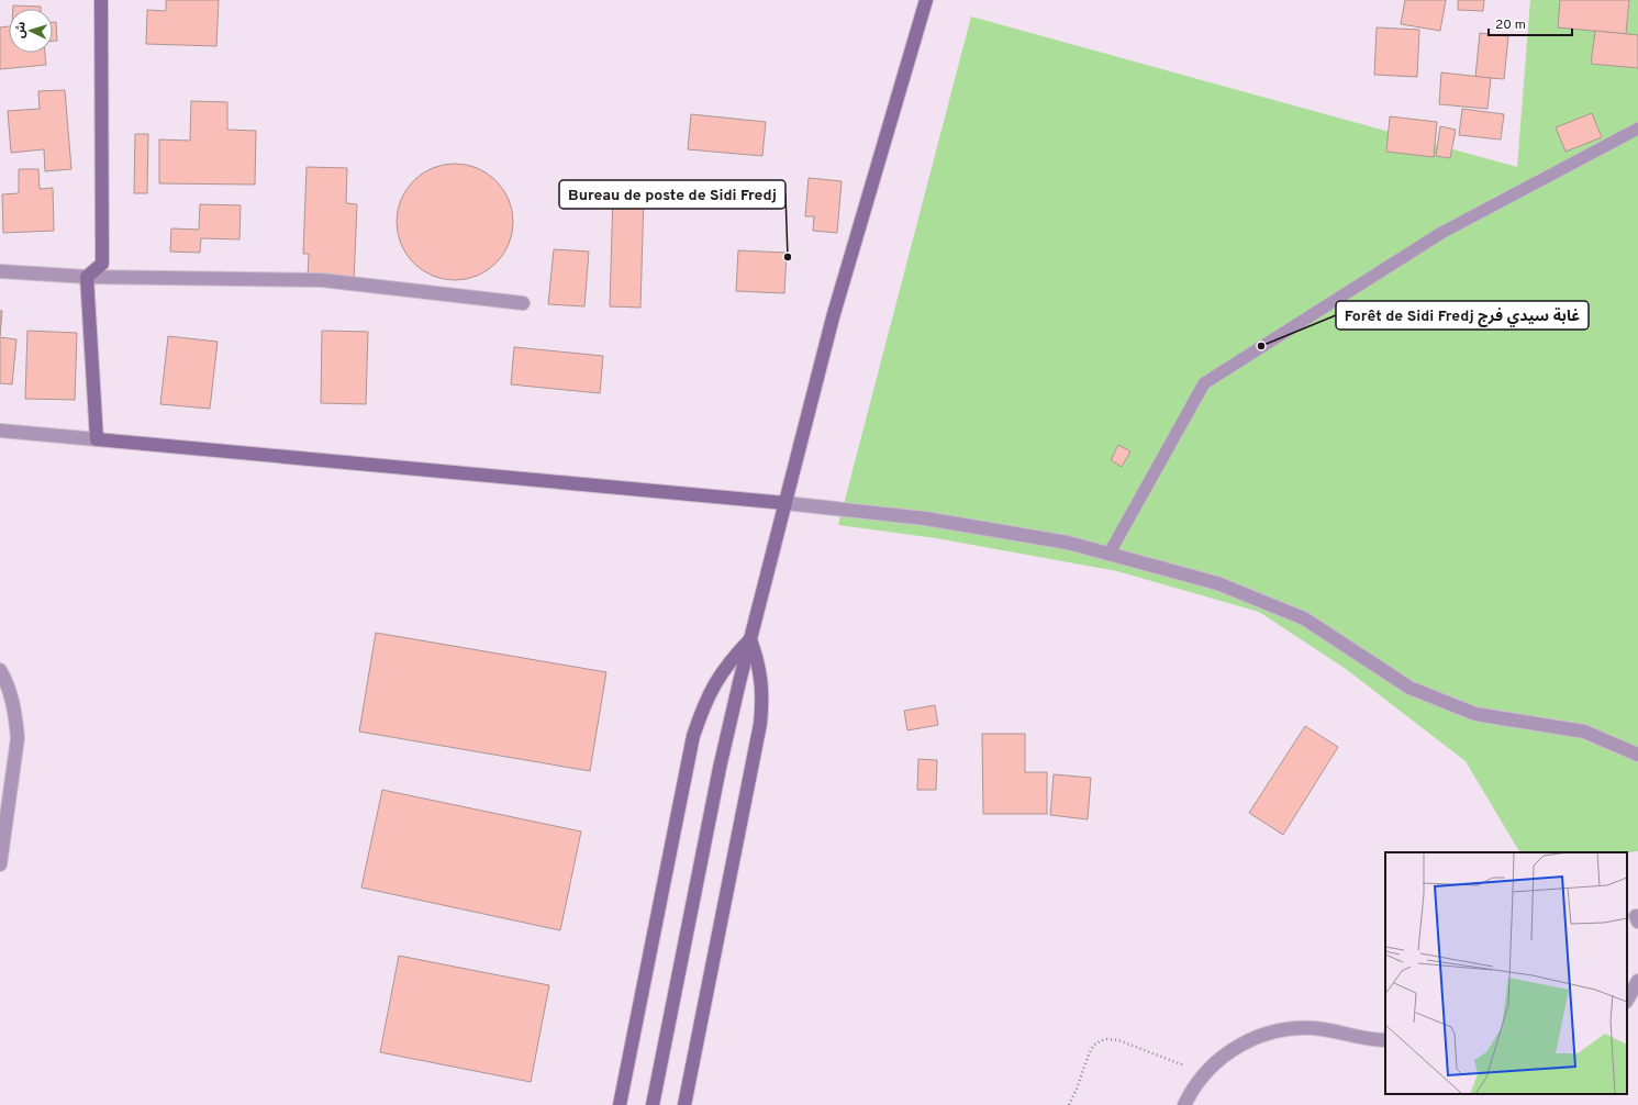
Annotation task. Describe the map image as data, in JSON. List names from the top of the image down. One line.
{"places":["Bureau de poste de Sidi Fredj","Forêt de Sidi Fredj غابة سيدي فرج"],"scale_bar":"20 m","north":"left"}
